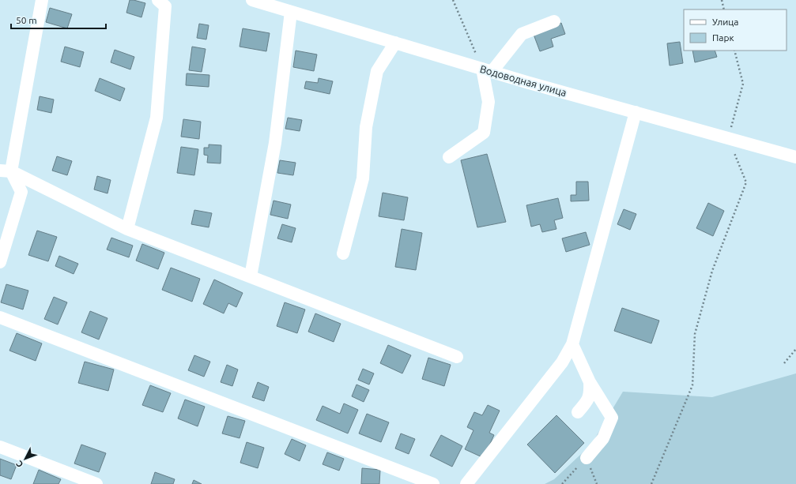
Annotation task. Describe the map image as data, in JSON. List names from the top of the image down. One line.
{"streets":{"street":["Водоводная улица"]},"legend":["Улица","Парк"],"scale_bar":"50 m","north":"bottom left"}
